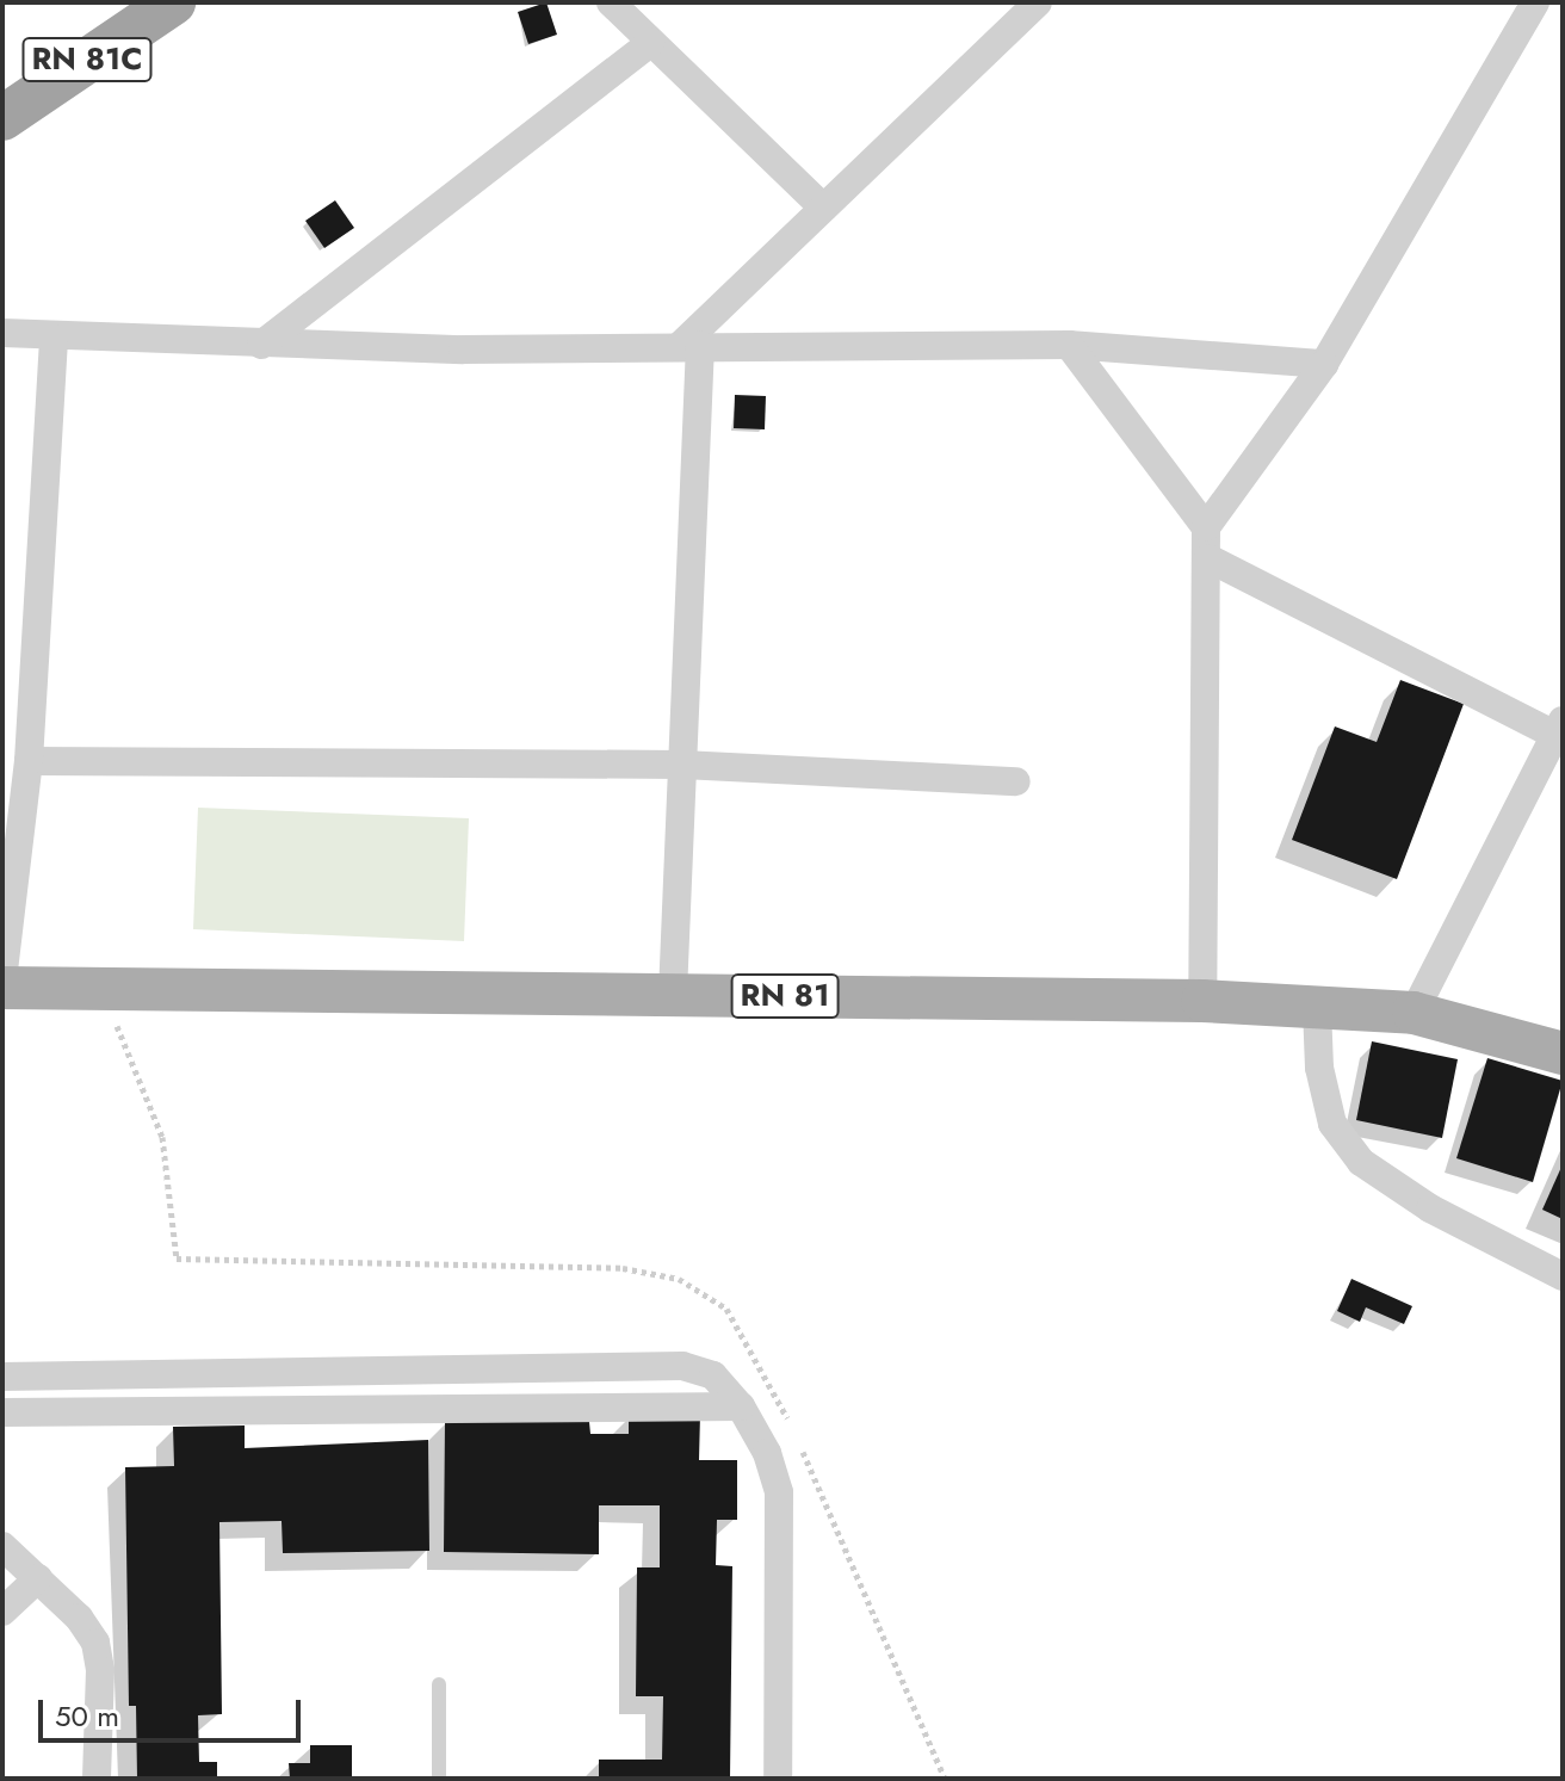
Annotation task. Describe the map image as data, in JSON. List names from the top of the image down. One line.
{"streets":{"highway":["RN 81C"],"main road":["RN 81"]},"scale_bar":"50 m"}
